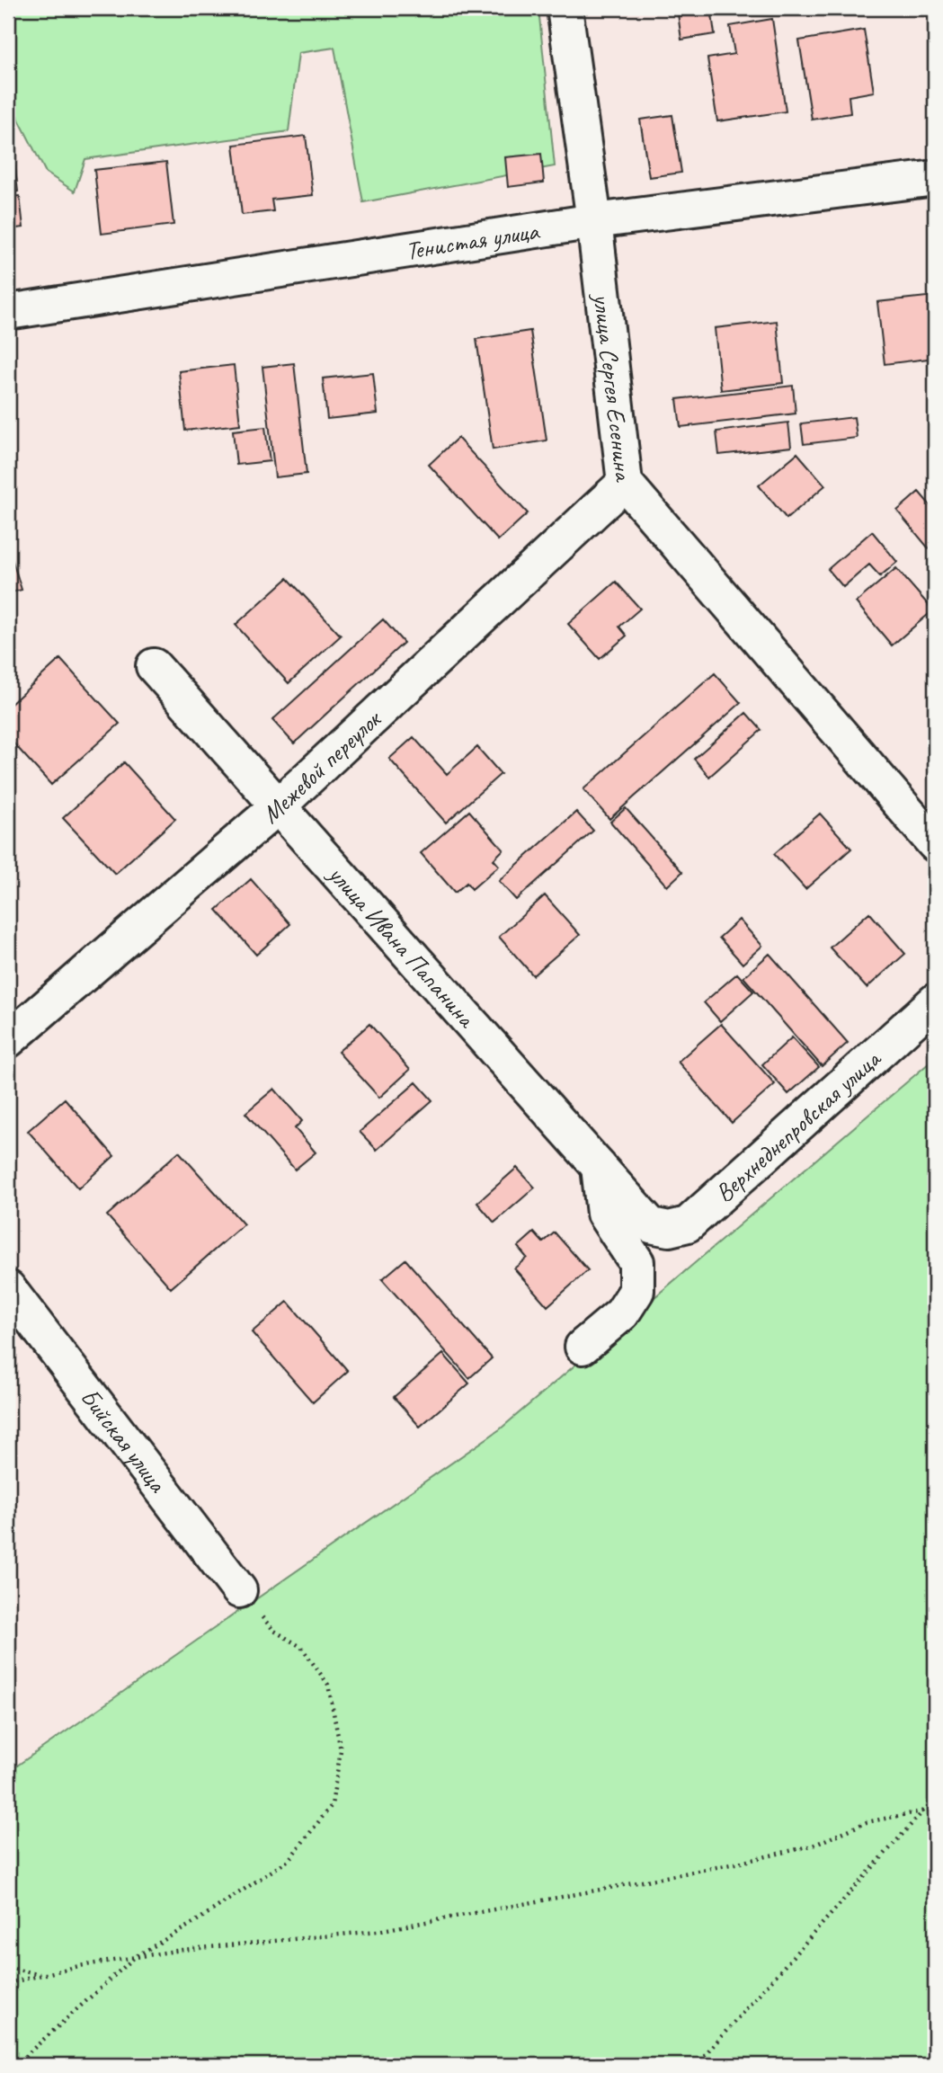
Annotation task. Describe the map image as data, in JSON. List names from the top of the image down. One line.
{"streets":{"street":["Тенистая улица","улица Сергея Есенина","Межевой переулок","улица Ивана Папанина","Верхнеднепровская улица","Бийская улица"]},"crossings":[["Тенистая улица","улица Сергея Есенина"],["улица Сергея Есенина","Межевой переулок"],["Межевой переулок","улица Ивана Папанина"],["улица Ивана Папанина","Верхнеднепровская улица"]]}
